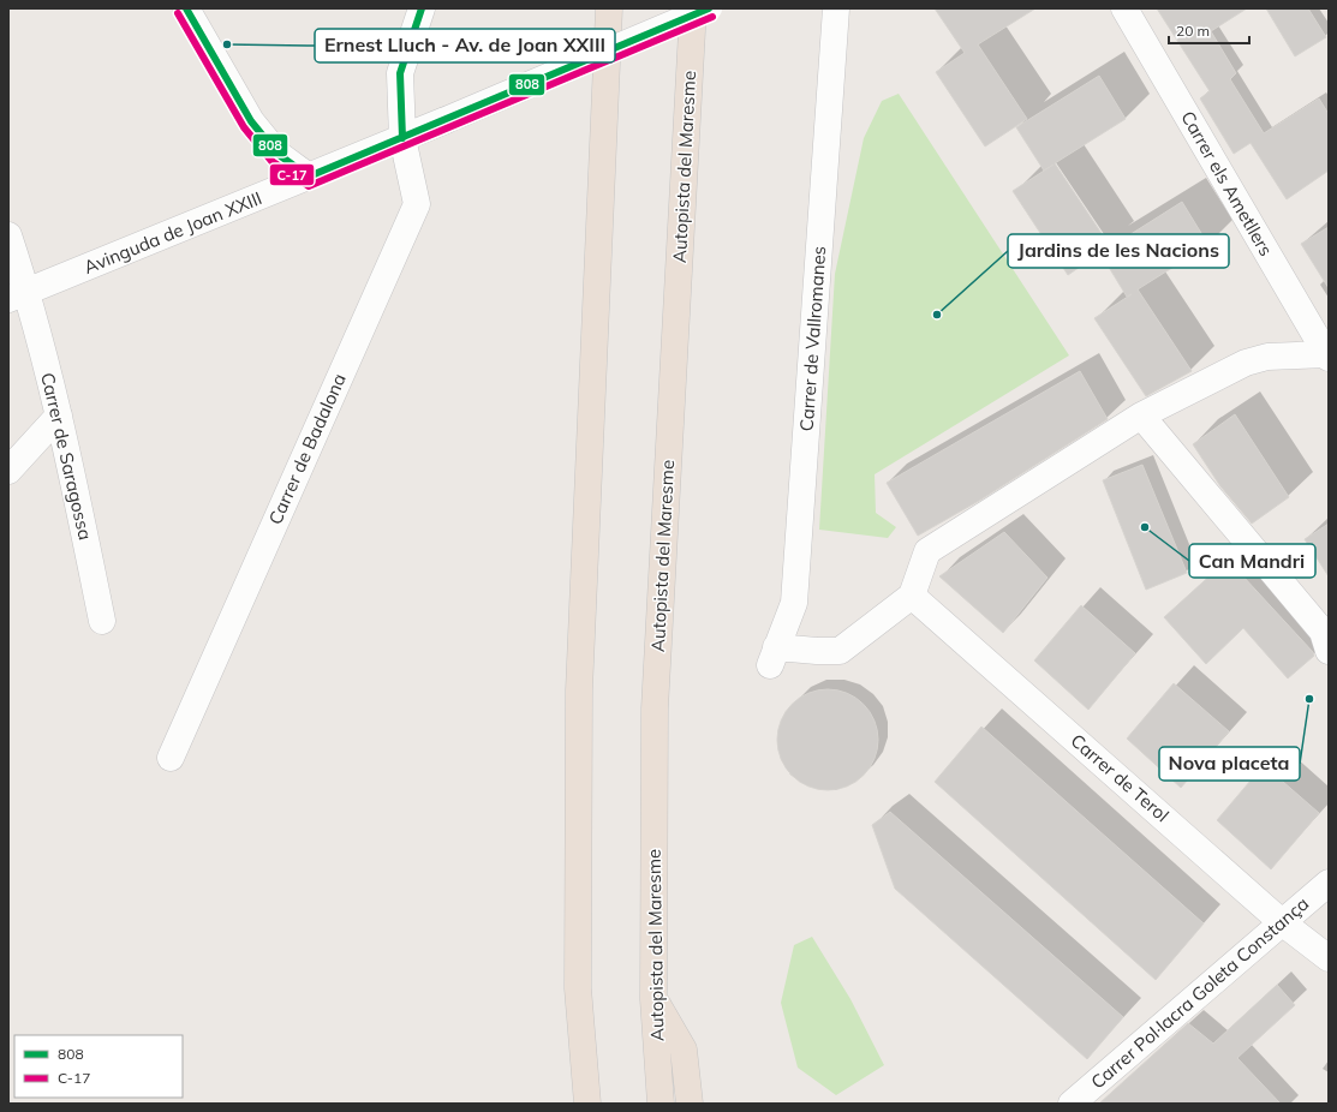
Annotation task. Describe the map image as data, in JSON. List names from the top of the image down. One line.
{"streets":{"highway":["Autopista del Maresme"],"street":["Carrer els Ametllers","Avinguda de Joan XXIII","Carrer de Vallromanes","Carrer de Badalona","Carrer de Saragossa","Carrer de Terol","Carrer Pol·lacra Goleta Constança"]},"crossings":[["Avinguda de Joan XXIII","Carrer de Badalona"],["Avinguda de Joan XXIII","Carrer de Saragossa"],["Carrer de Vallromanes","Carrer de Terol"],["Carrer de Terol","Carrer Pol·lacra Goleta Constança"]],"places":["Ernest Lluch - Av. de Joan XXIII","Jardins de les Nacions","Can Mandri","Nova placeta"],"lines":["transit line 808","transit line C-17"],"legend":["808","C-17"],"scale_bar":"20 m"}
